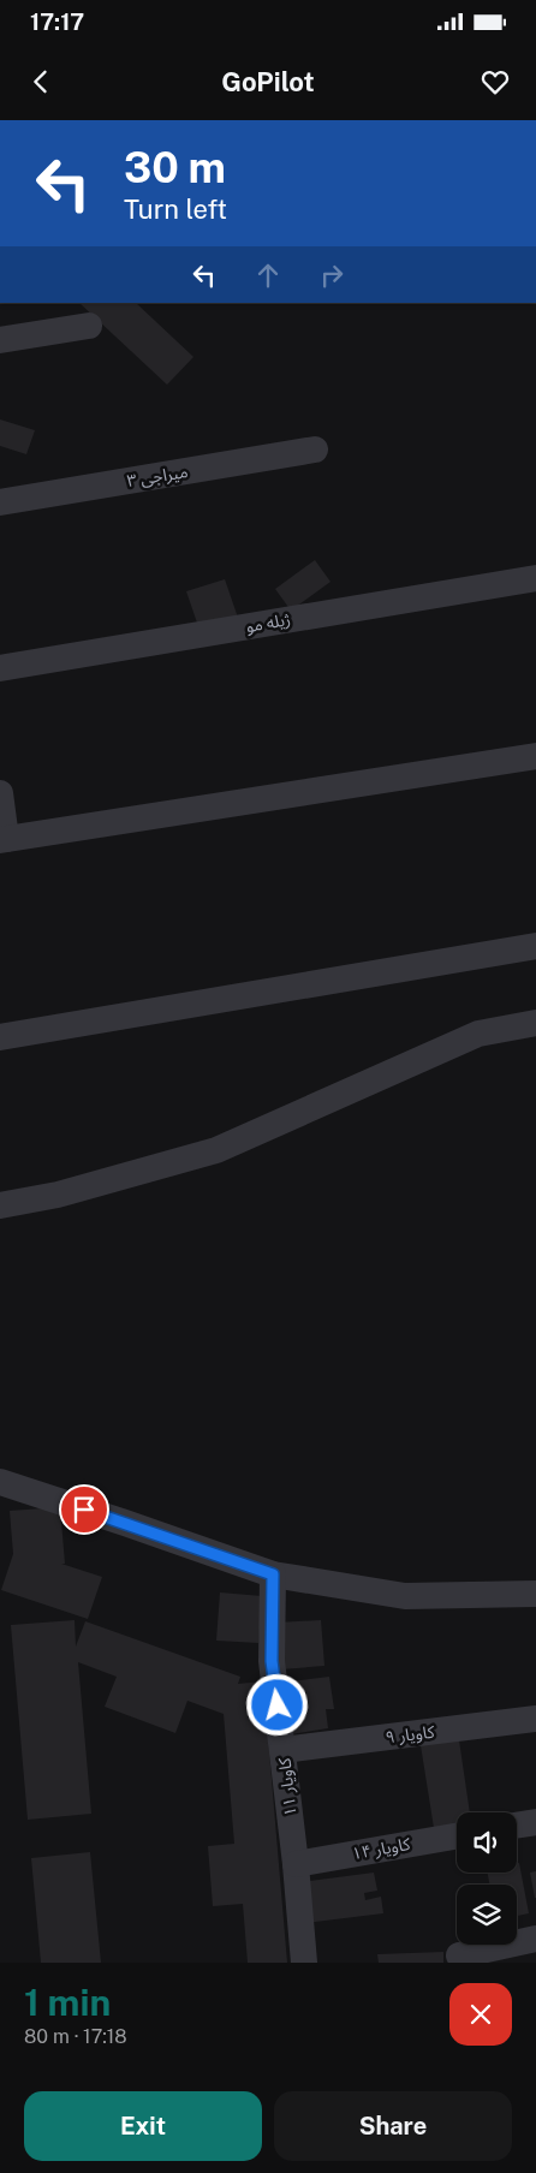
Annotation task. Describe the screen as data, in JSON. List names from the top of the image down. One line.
{"streets":{"street":["میراجی ۳","ژیله مو","کاویار ۹","کاویار ۱۱","کاویار ۱۴"]},"crossings":[["کاویار ۹","کاویار ۱۱"],["کاویار ۱۱","کاویار ۱۴"]],"page":{"status":"17:17","header":"GoPilot","turn":["30 m","Turn left"],"heading":["1 min","80 m · 17:18"],"buttons":["Exit","Share"]}}
